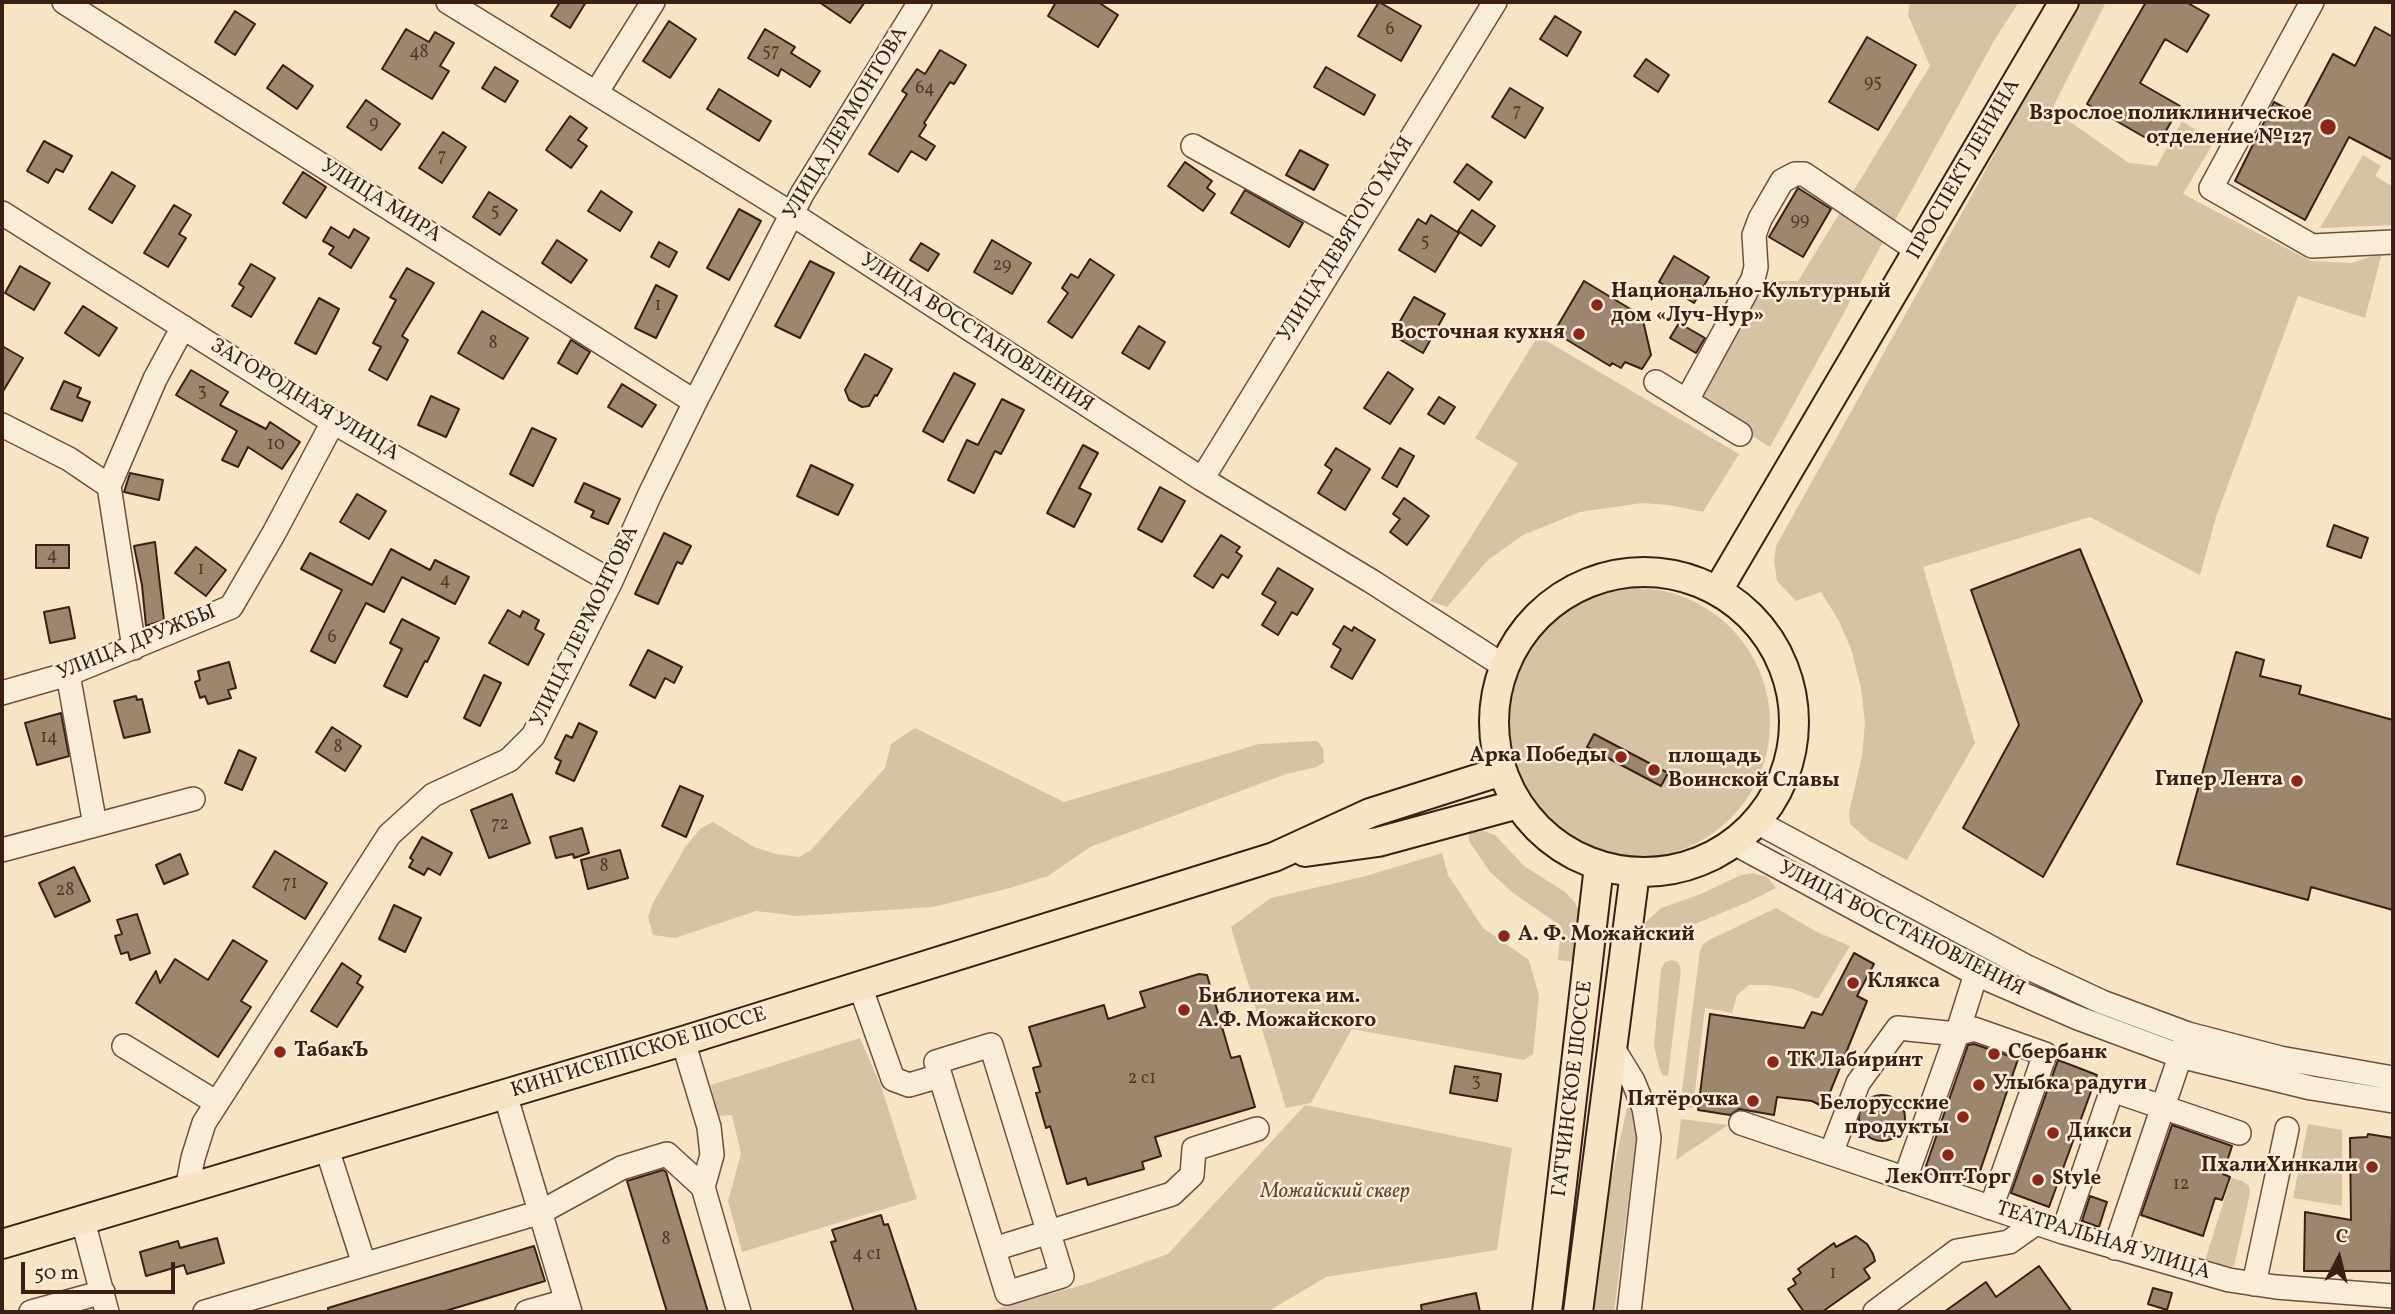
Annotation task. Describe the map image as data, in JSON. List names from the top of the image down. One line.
{"streets":{"main road":["ПРОСПЕКТ ЛЕНИНА","КИНГИСЕППСКОЕ ШОССЕ","ГАТЧИНСКОЕ ШОССЕ"],"street":["УЛИЦА ЛЕРМОНТОВА","УЛИЦА МИРА","УЛИЦА ДЕВЯТОГО МАЯ","УЛИЦА ВОССТАНОВЛЕНИЯ","ЗАГОРОДНАЯ УЛИЦА","УЛИЦА ДРУЖБЫ","ТЕАТРАЛЬНАЯ УЛИЦА"]},"crossings":[["УЛИЦА ЛЕРМОНТОВА","УЛИЦА МИРА"],["УЛИЦА ЛЕРМОНТОВА","УЛИЦА ВОССТАНОВЛЕНИЯ"],["УЛИЦА ЛЕРМОНТОВА","ЗАГОРОДНАЯ УЛИЦА"],["УЛИЦА ЛЕРМОНТОВА","КИНГИСЕППСКОЕ ШОССЕ"],["УЛИЦА ДЕВЯТОГО МАЯ","УЛИЦА ВОССТАНОВЛЕНИЯ"],["ЗАГОРОДНАЯ УЛИЦА","УЛИЦА ДРУЖБЫ"]],"parks":["Можайский сквер"],"places":["Взрослое поликлиническое отделение №127","Национально-Культурный дом «Луч-Нур»","Восточная кухня","Арка Победы","площадь Воинской Славы","Гипер Лента","А. Ф. Можайский","Клякса","Библиотека им. А.Ф. Можайского","ТабакЪ","Сбербанк","ТК Лабиринт","Улыбка радуги","Пятёрочка","Белорусские продукты","Дикси","ЛекОптТорг","ПхалиХинкали","Style"],"house_numbers":["6","57","48","95","64","7","9","7","5","99","5","29","1","8","3","10","4","1","4","6","14","8","72","8","71","28","2 с1","3","12","8","4 с1","1"],"scale_bar":"50 m","north":"top"}
